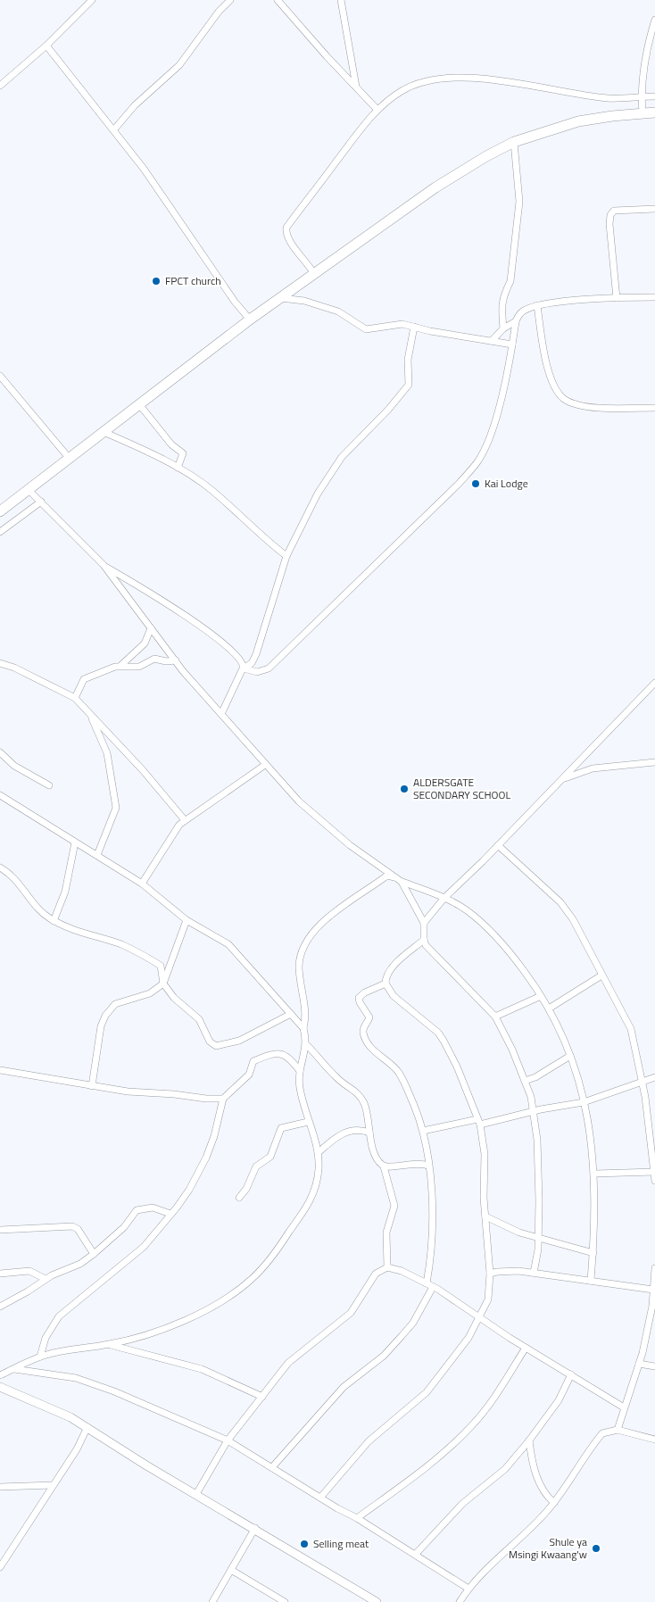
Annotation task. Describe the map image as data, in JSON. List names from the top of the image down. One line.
{"places":["FPCT church","Kai Lodge","ALDERSGATE SECONDARY SCHOOL","Selling meat","Shule ya Msingi Kwaang'w"]}
